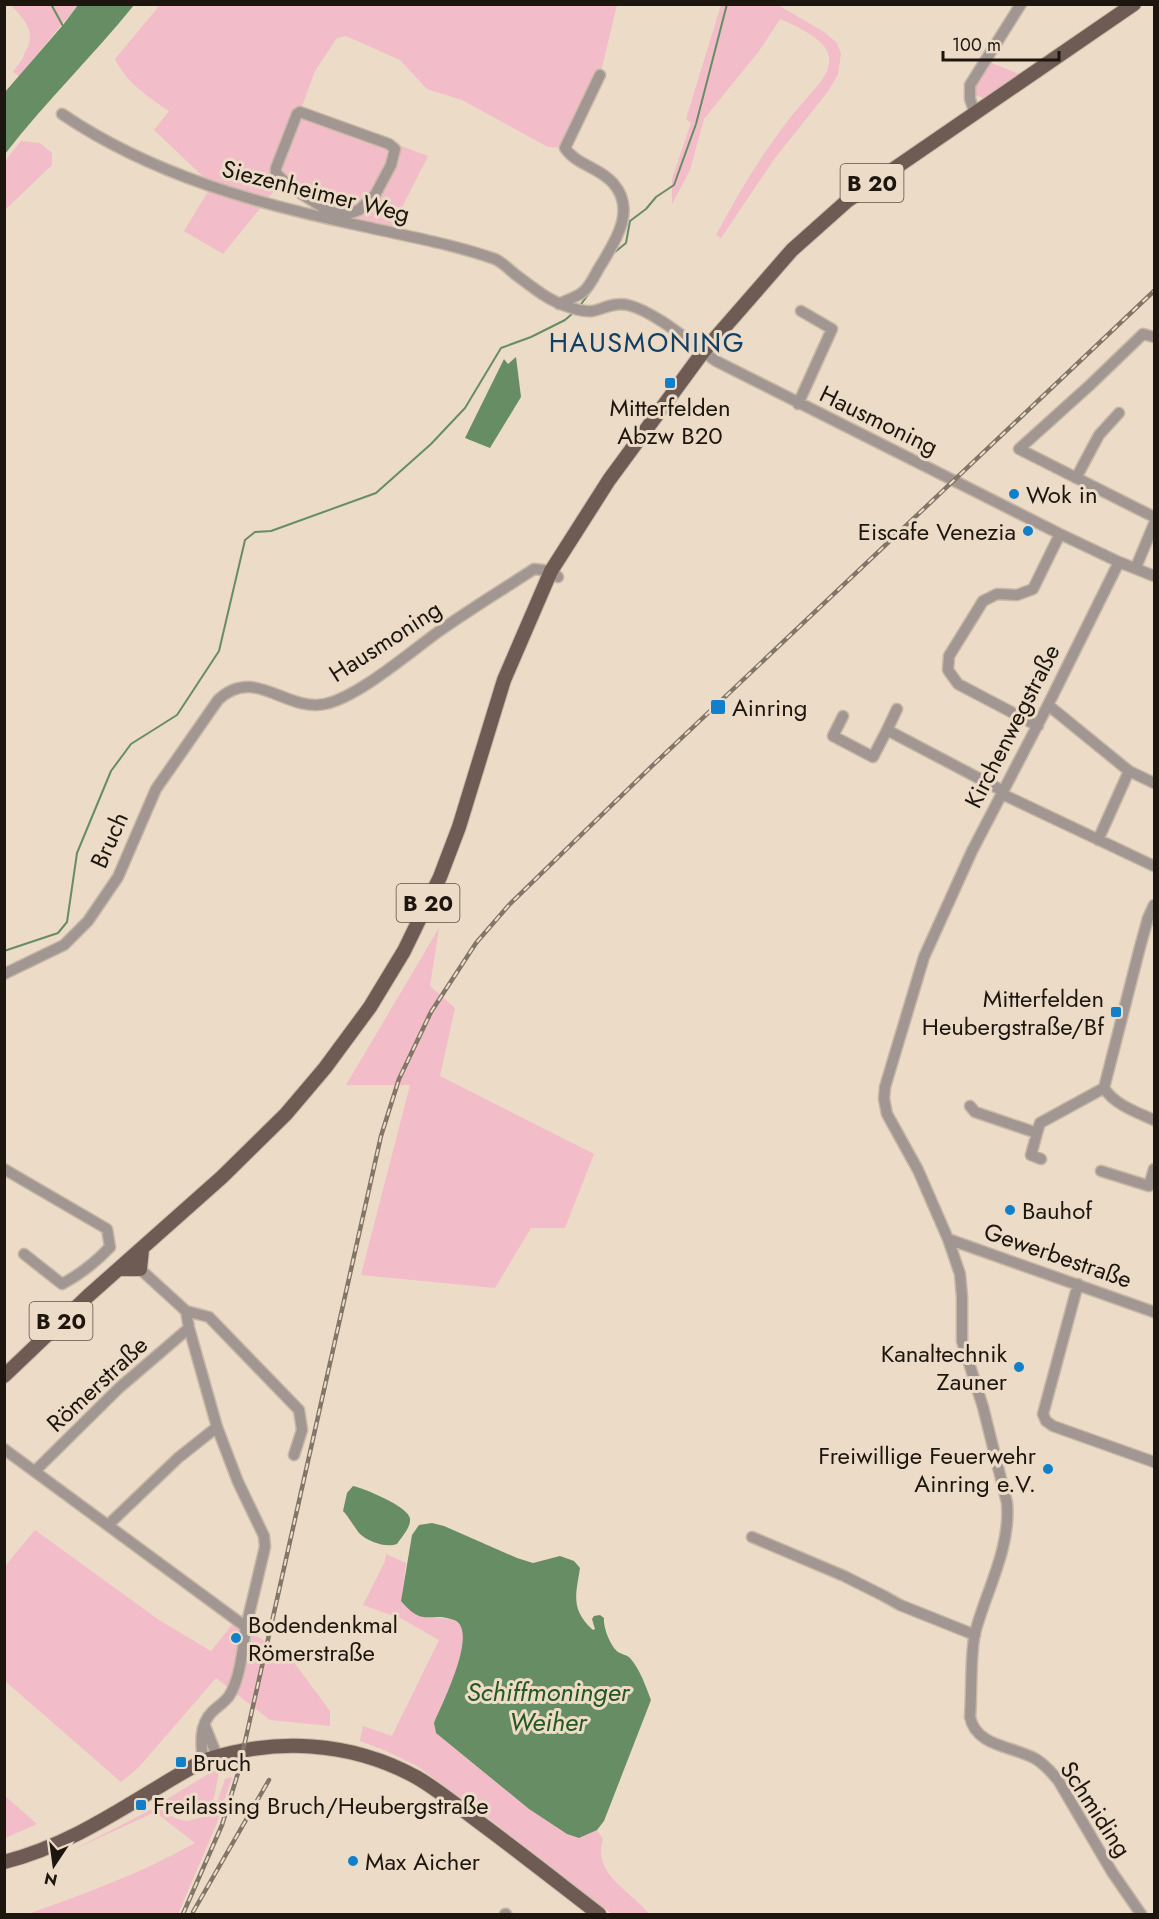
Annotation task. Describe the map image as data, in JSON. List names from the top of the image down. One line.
{"streets":{"main road":["B 20"],"street":["Siezenheimer Weg","Hausmoning","Kirchenwegstraße","Bruch","Gewerbestraße","Römerstraße","Schmiding"]},"crossings":[["B 20","Hausmoning"],["Hausmoning","Kirchenwegstraße"],["Hausmoning","Bruch"],["Kirchenwegstraße","Gewerbestraße"],["Kirchenwegstraße","Schmiding"]],"districts":["HAUSMONING"],"water":["Schiffmoninger Weiher"],"places":{"transit":["Mitterfelden Abzw B20","Ainring","Mitterfelden Heubergstraße/Bf","Bruch","Freilassing Bruch/Heubergstraße"],"other":["Wok in","Eiscafe Venezia","Bauhof","Kanaltechnik Zauner","Freiwillige Feuerwehr Ainring e.V.","Bodendenkmal Römerstraße","Max Aicher"]},"scale_bar":"100 m","north":"bottom"}
